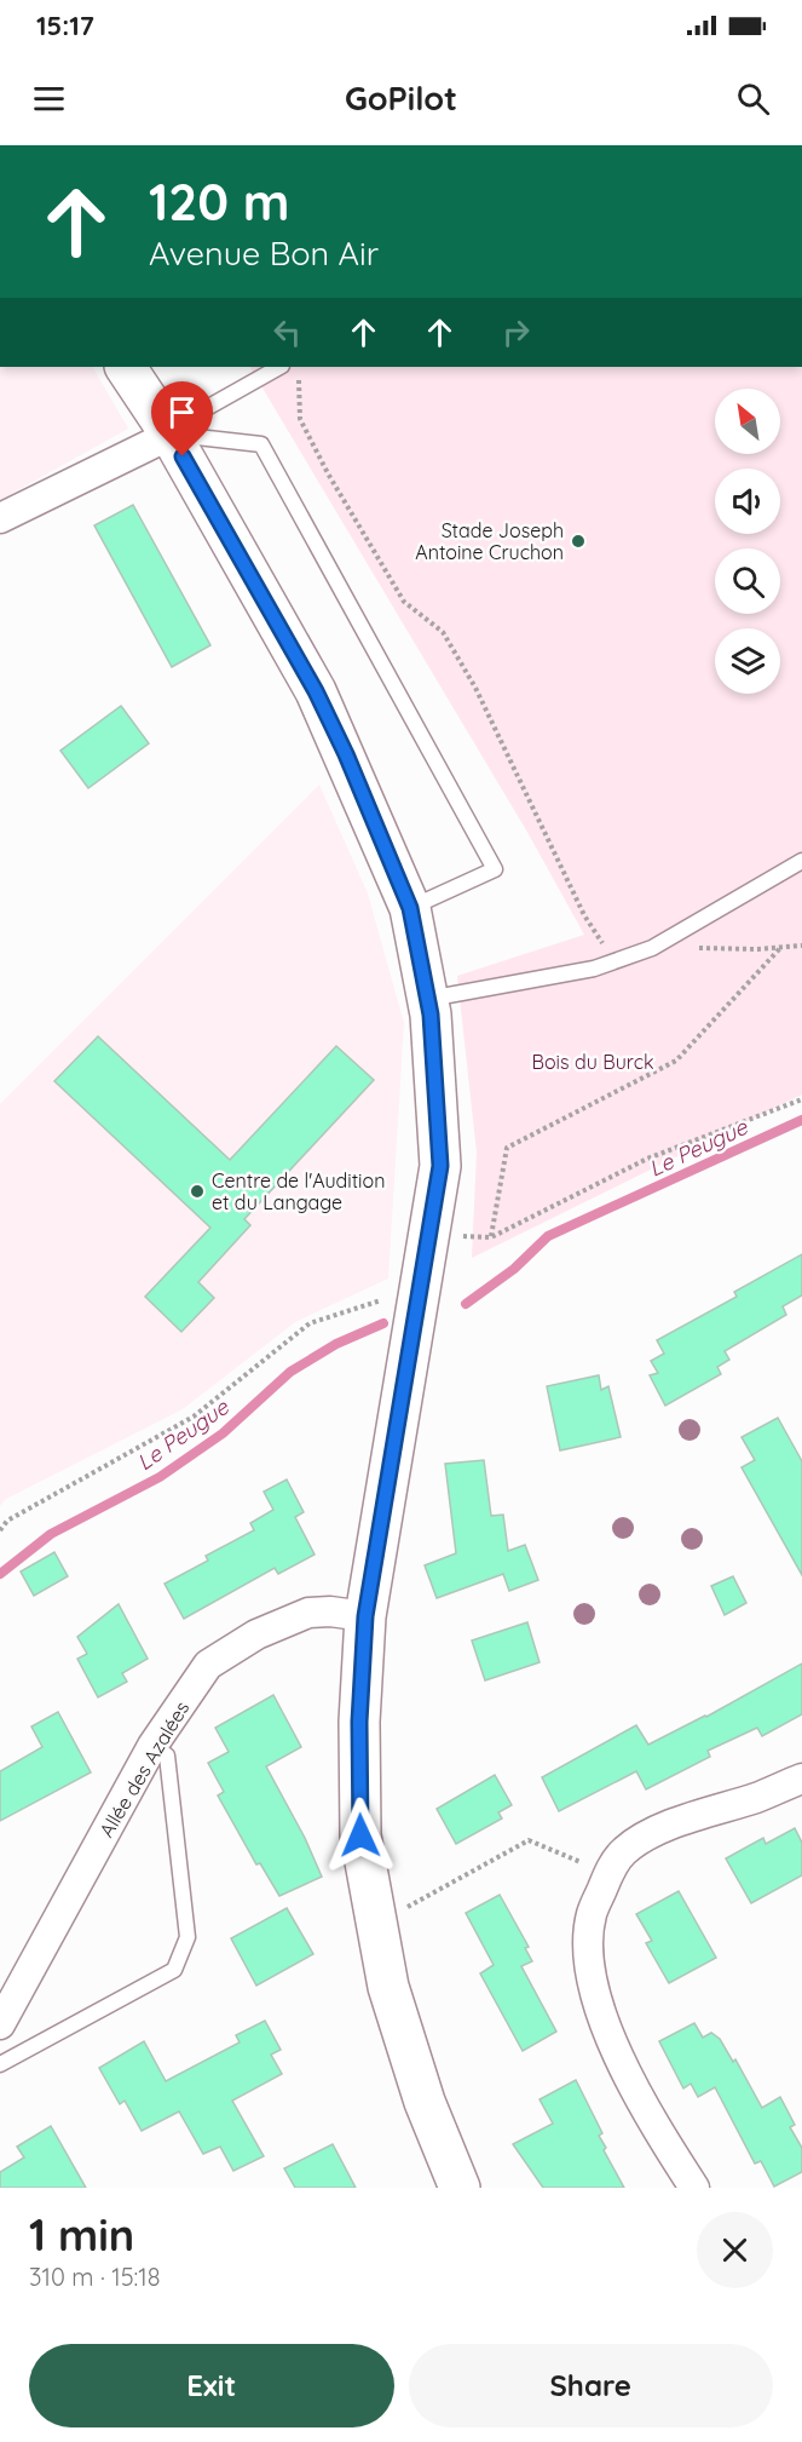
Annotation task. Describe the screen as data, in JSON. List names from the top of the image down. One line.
{"streets":{"street":["Allée des Azalées"]},"water":["Le Peugue"],"parks":["Bois du Burck"],"places":["Stade Joseph Antoine Cruchon","Centre de l'Audition et du Langage"],"north":"top left","page":{"status":"15:17","header":"GoPilot","turn":["120 m","Avenue Bon Air"],"heading":["1 min","310 m · 15:18"],"buttons":["Exit","Share"]}}
